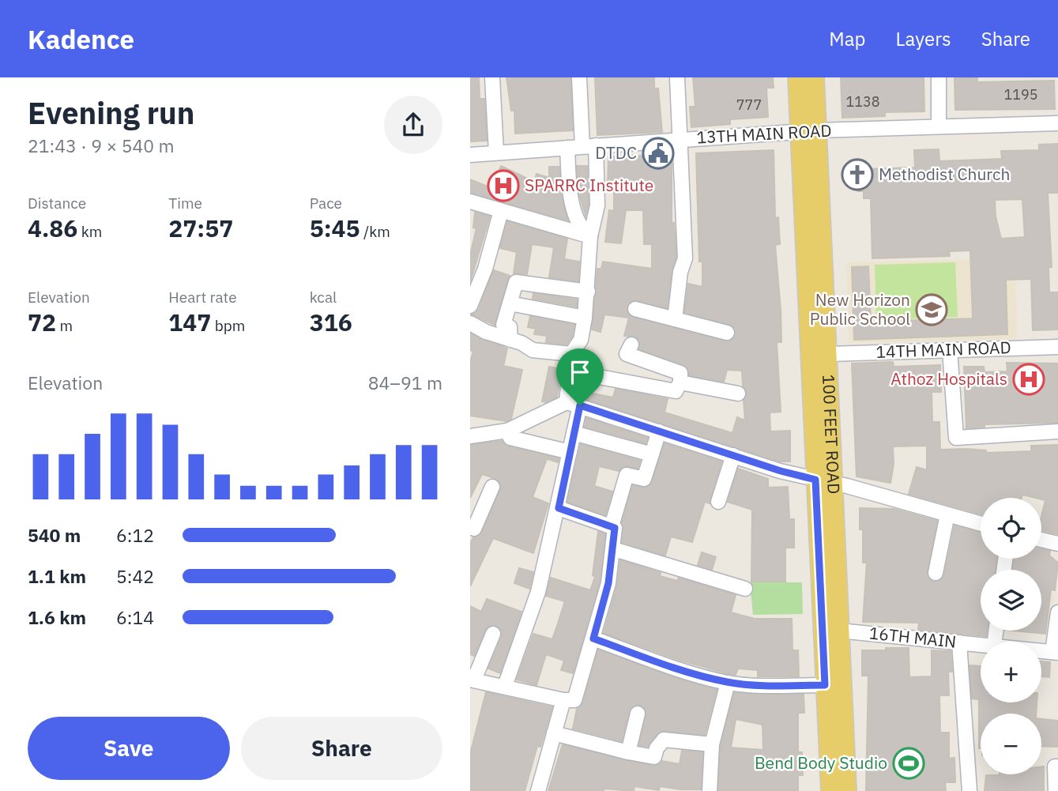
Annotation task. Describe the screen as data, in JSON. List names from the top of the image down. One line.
{"streets":{"main road":["100 FEET ROAD"],"street":["13TH MAIN ROAD","14TH MAIN ROAD","16TH MAIN"]},"crossings":[["13TH MAIN ROAD","100 FEET ROAD"],["14TH MAIN ROAD","100 FEET ROAD"],["100 FEET ROAD","16TH MAIN"]],"places":{"public building":["DTDC"],"church":["Methodist Church"],"hospital":["SPARRC Institute","Athoz Hospitals"],"school or university":["New Horizon Public School"],"sports":["Bend Body Studio"]},"house_numbers":["1195","1138","777"],"page":{"header":"Kadence","nav":["Map","Layers","Share"],"heading":["Evening run","21:43 · 9 × 540 m"],"stats":[["Distance","4.86 km"],["Time","27:57"],["Pace","5:45 /km"],["Elevation","72 m"],["Heart rate","147 bpm"],["kcal","316"]],"chart":["Elevation","84–91 m"],"map_buttons":["+","−"],"list":[{"name":"540 m","note":"6:12"},{"name":"1.1 km","note":"5:42"},{"name":"1.6 km","note":"6:14"}],"buttons":["Save","Share"]}}
